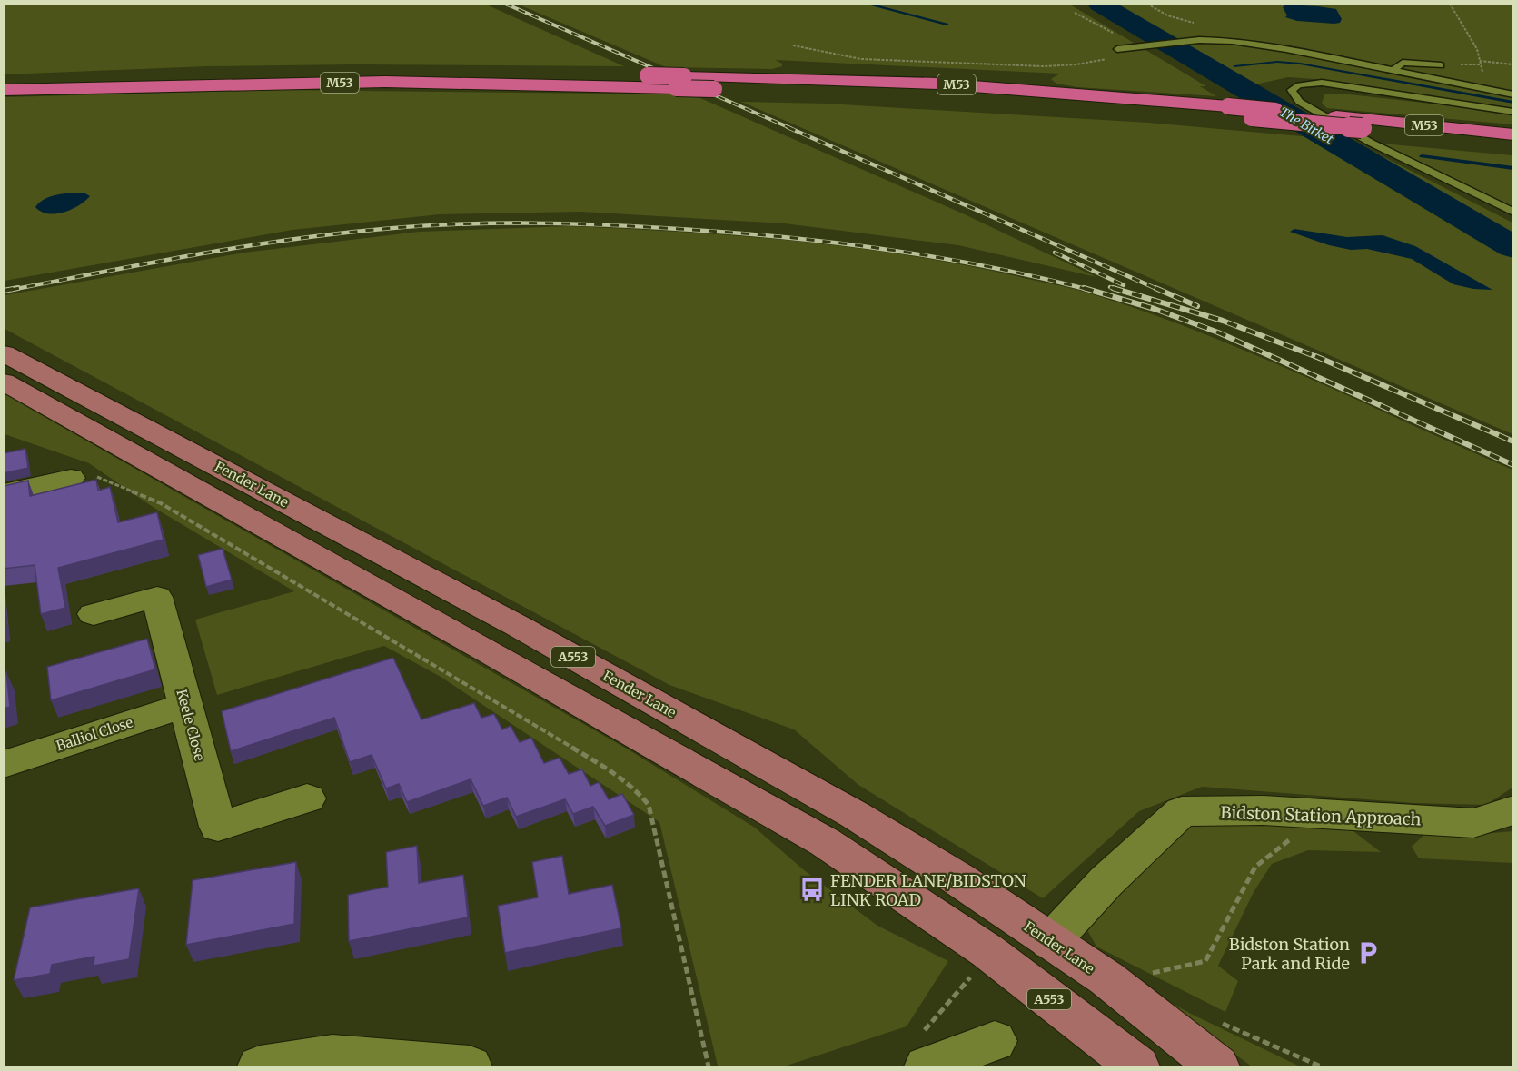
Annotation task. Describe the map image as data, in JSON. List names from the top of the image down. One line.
{"streets":{"highway":["M53"],"main road":["Fender Lane","A553"],"street":["Keele Close","Balliol Close","Bidston Station Approach"]},"crossings":[["Fender Lane","Bidston Station Approach"],["Keele Close","Balliol Close"]],"water":["The Birket"],"places":{"bus stop":["FENDER LANE/BIDSTON LINK ROAD"],"parking":["Bidston Station Park and Ride"]}}
